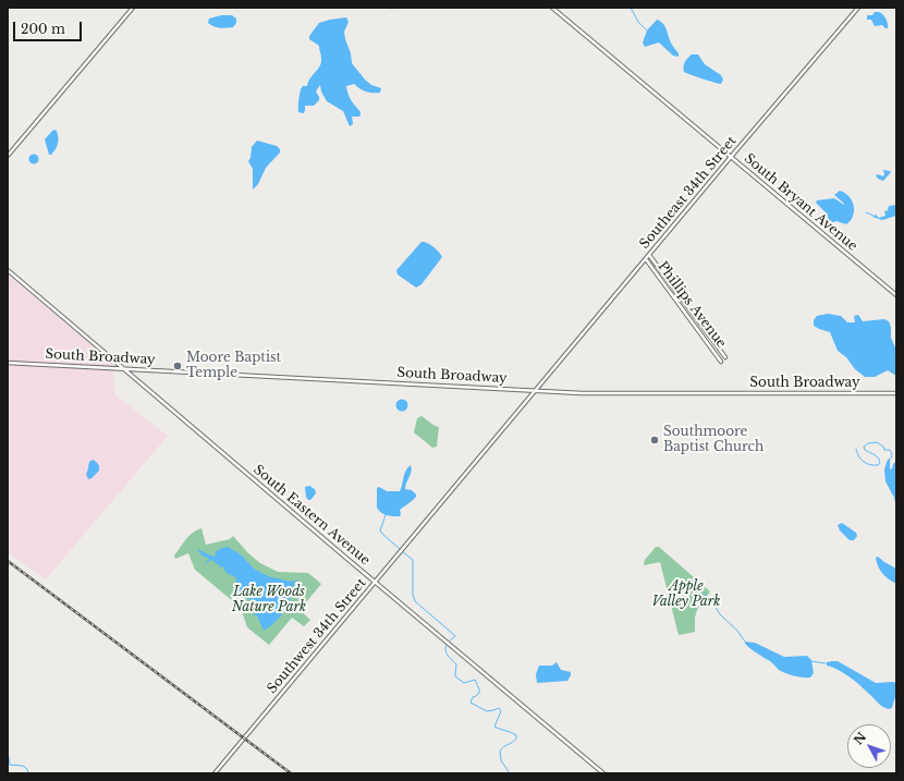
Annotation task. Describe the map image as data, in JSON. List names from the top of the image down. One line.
{"streets":{"street":["Southeast 34th Street","South Bryant Avenue","Phillips Avenue","South Broadway","South Eastern Avenue","Southwest 34th Street"]},"crossings":[["Southeast 34th Street","South Bryant Avenue"],["Southeast 34th Street","Phillips Avenue"],["Southeast 34th Street","South Broadway"],["Southeast 34th Street","Southwest 34th Street"],["South Broadway","South Eastern Avenue"],["South Broadway","Southwest 34th Street"],["South Eastern Avenue","Southwest 34th Street"]],"parks":["Apple Valley Park","Lake Woods Nature Park"],"places":["Moore Baptist Temple","Southmoore Baptist Church"],"scale_bar":"200 m","north":"top left"}
